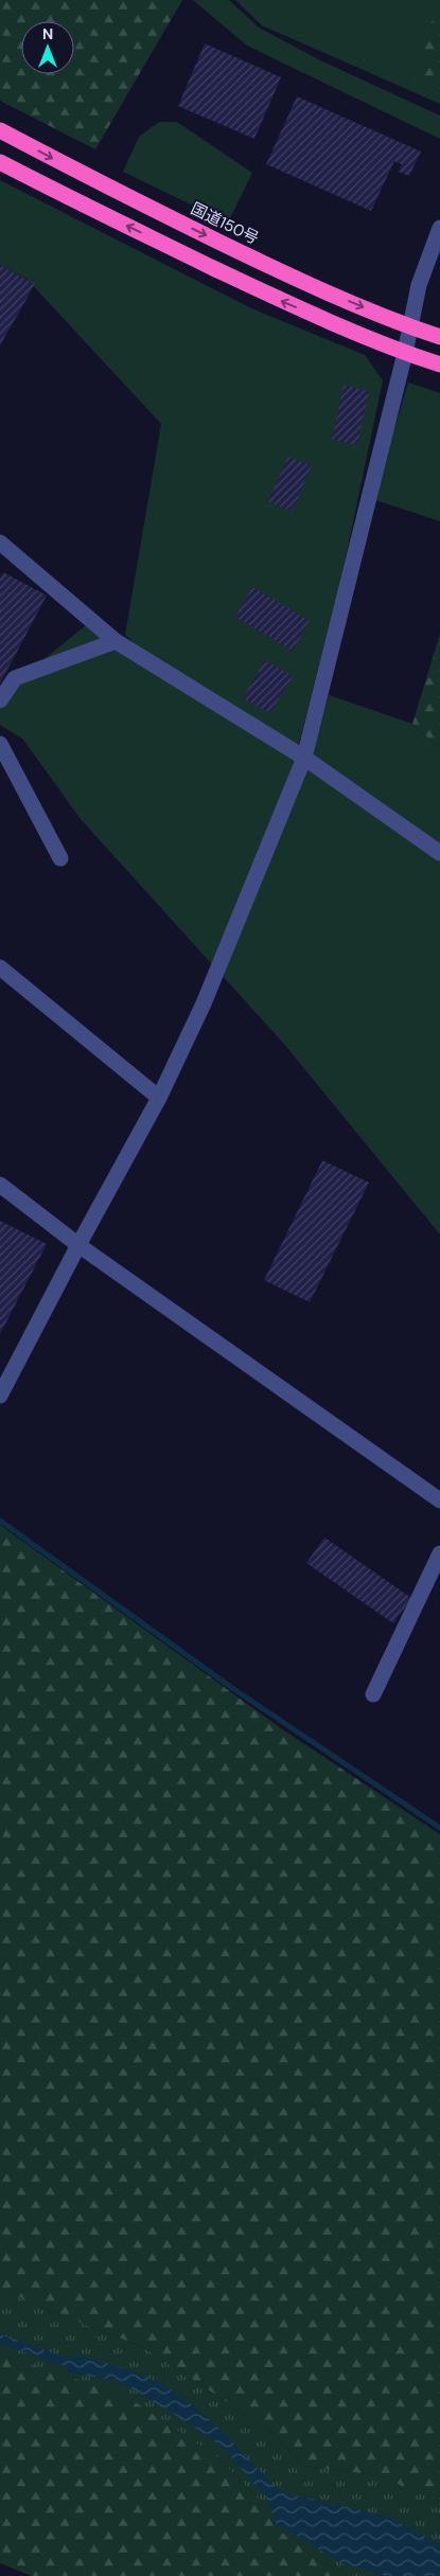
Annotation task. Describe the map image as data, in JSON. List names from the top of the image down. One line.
{"streets":{"highway":["国道150号"]},"north":"top"}
